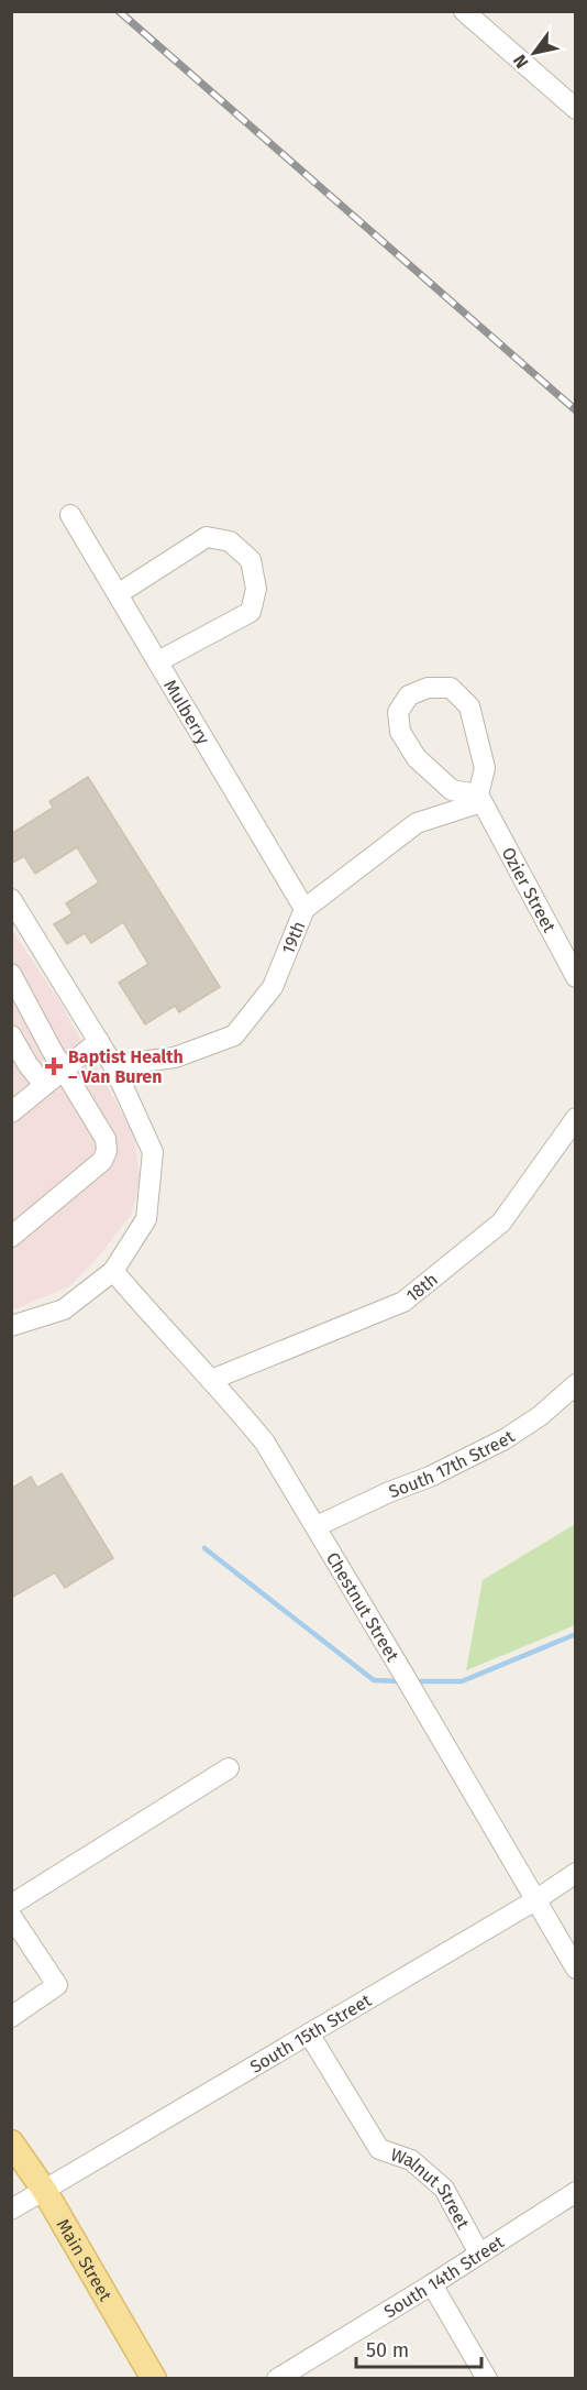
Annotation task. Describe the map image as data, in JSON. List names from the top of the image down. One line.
{"streets":{"main road":["Main Street"],"street":["Mulberry","Ozier Street","19th","18th","South 17th Street","Chestnut Street","South 15th Street","Walnut Street","South 14th Street"]},"crossings":[["Mulberry","19th"],["Ozier Street","19th"],["18th","Chestnut Street"],["South 17th Street","Chestnut Street"],["Chestnut Street","South 15th Street"],["South 15th Street","Walnut Street"],["South 15th Street","Main Street"],["Walnut Street","South 14th Street"]],"places":{"health":["Baptist Health – Van Buren"]},"scale_bar":"50 m","north":"bottom left"}
